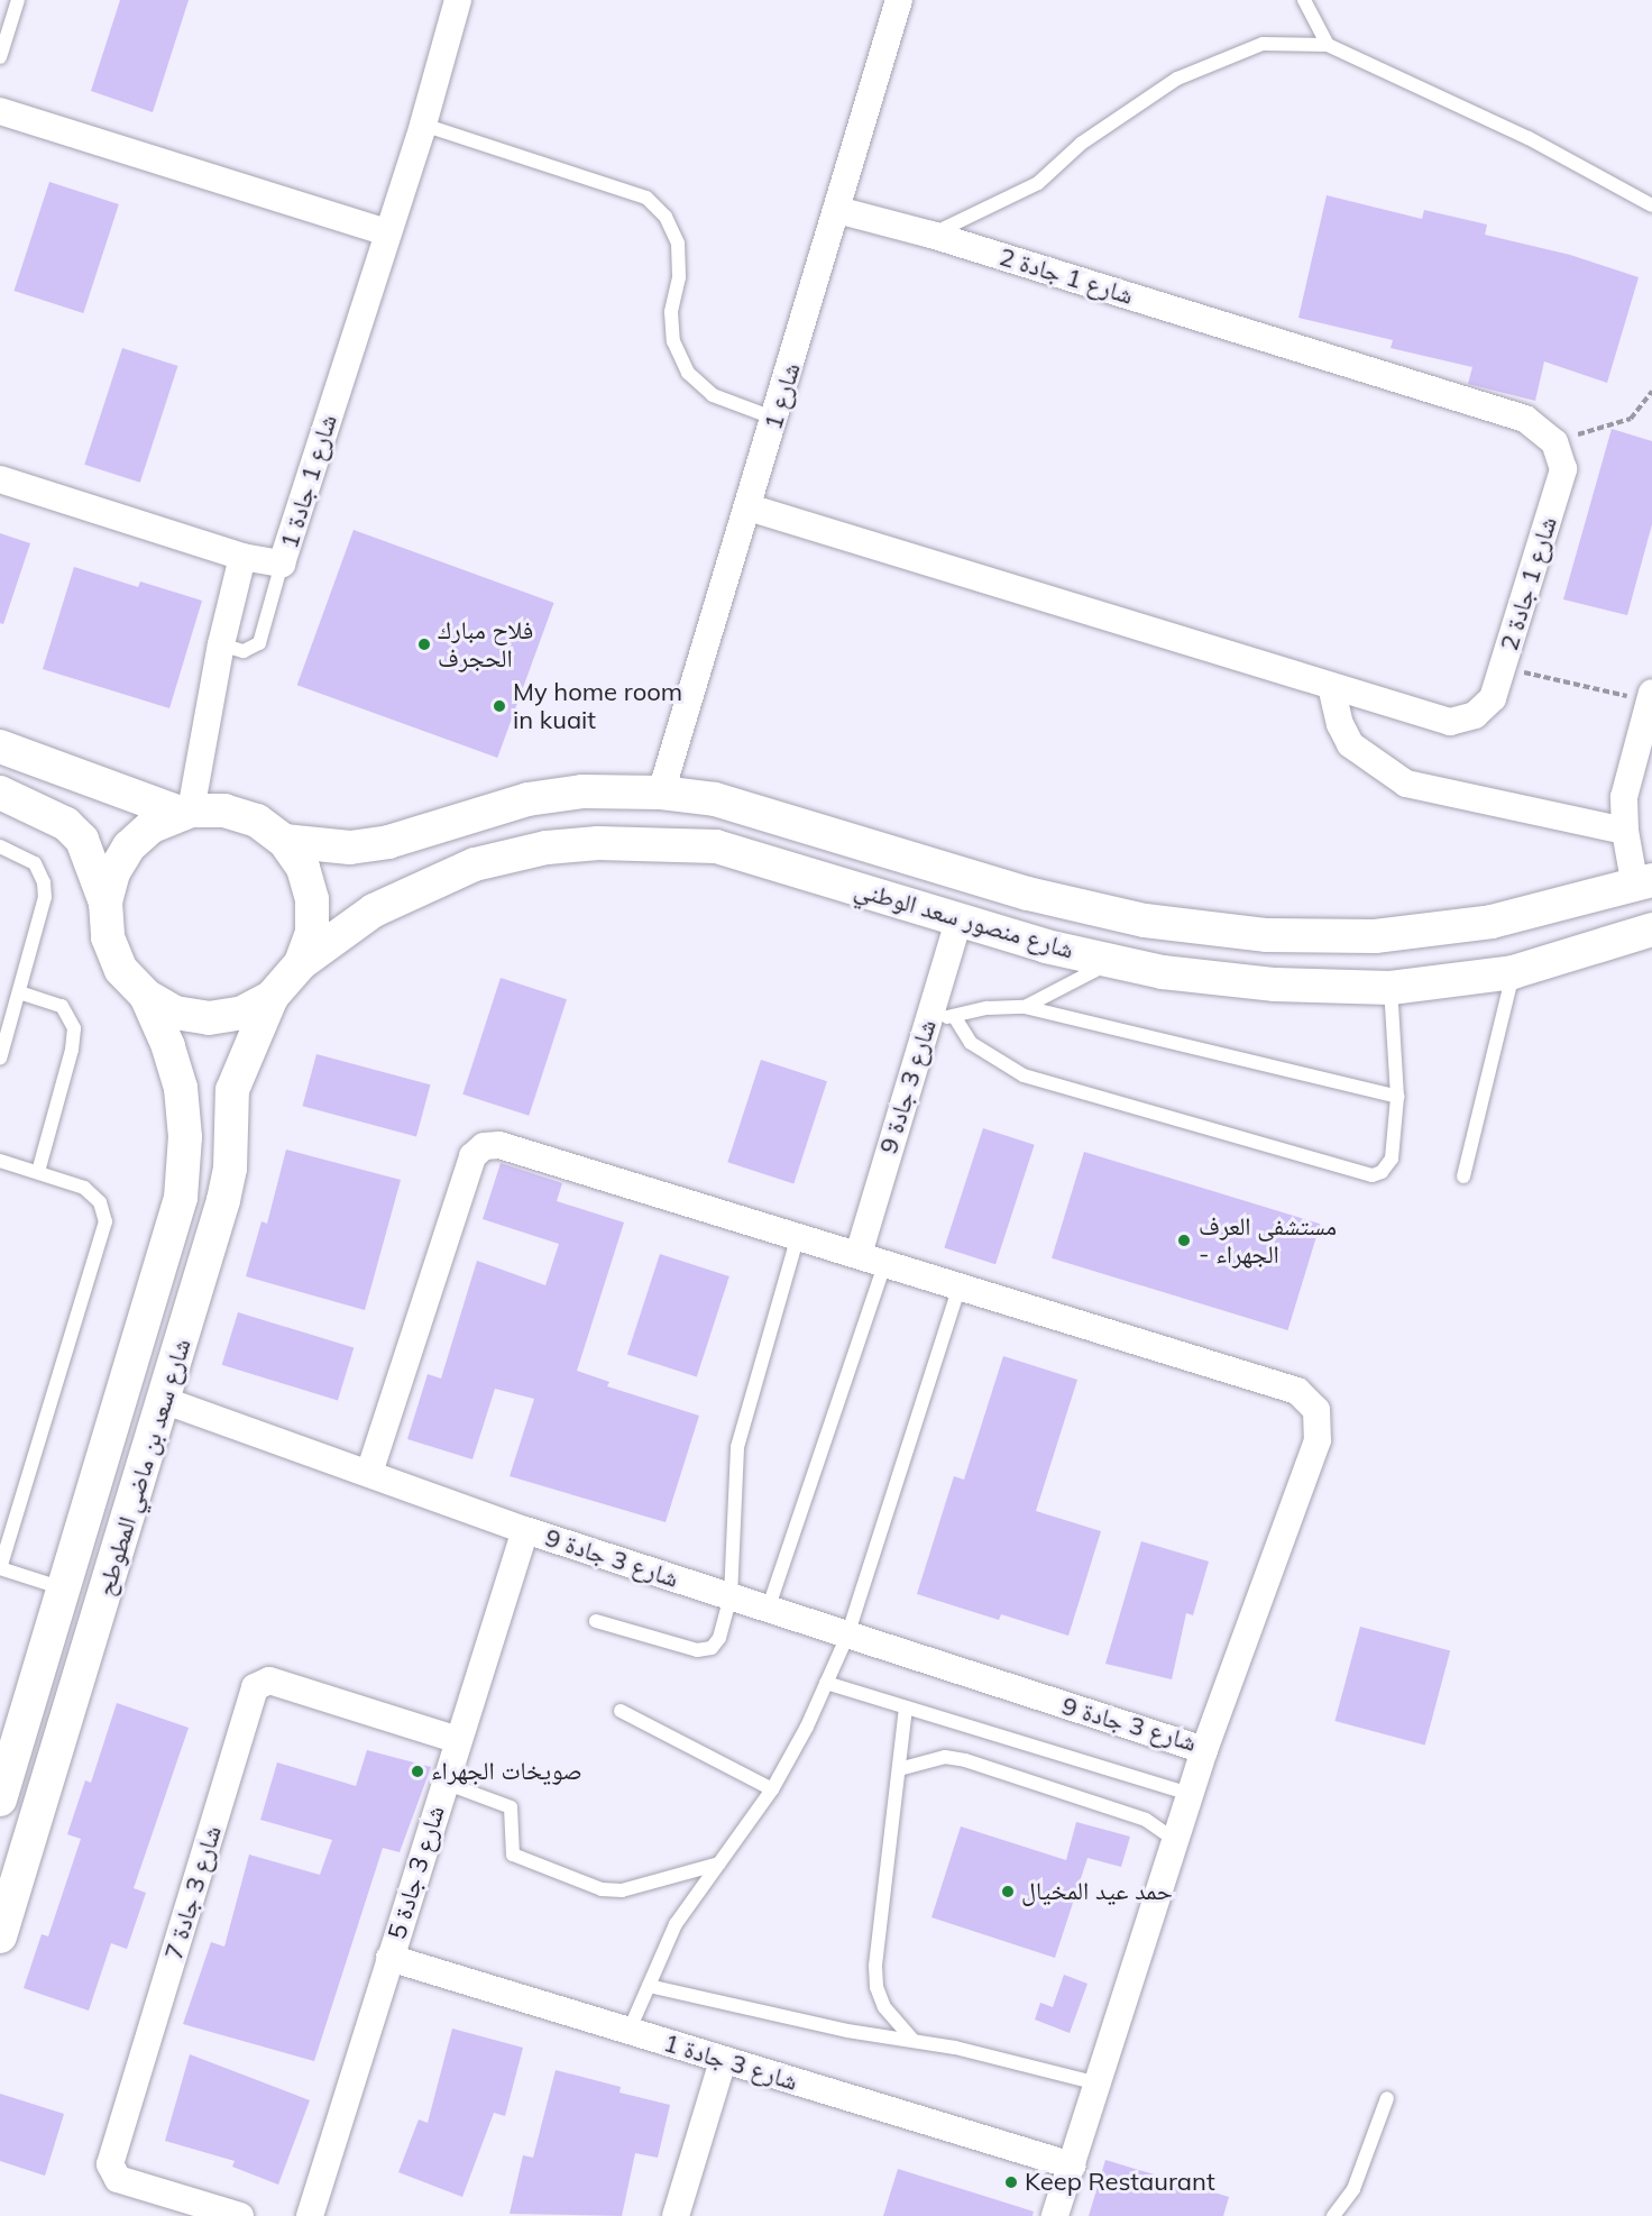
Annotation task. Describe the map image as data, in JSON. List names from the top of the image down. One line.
{"streets":{"street":["شارع 1 جادة 2","شارع 1","شارع 1 جادة 1","شارع منصور سعد الوطني","شارع 3 جادة 9","شارع سعد بن ماضي المطوطح","شارع 3 جادة 5","شارع 3 جادة 7","شارع 3 جادة 1"]},"crossings":[["شارع 1 جادة 2","شارع 1"],["شارع 1","شارع منصور سعد الوطني"],["شارع منصور سعد الوطني","شارع 3 جادة 9"],["شارع منصور سعد الوطني","شارع سعد بن ماضي المطوطح"],["شارع 3 جادة 9","شارع سعد بن ماضي المطوطح"],["شارع 3 جادة 9","شارع 3 جادة 5"],["شارع 3 جادة 5","شارع 3 جادة 7"],["شارع 3 جادة 5","شارع 3 جادة 1"]],"places":["فلاح مبارك الحجرف","My home room in kuait","مستشفى العرف - الجهراء","صويخات الجهراء","حمد عيد المخيال","Keep Restaurant"]}
